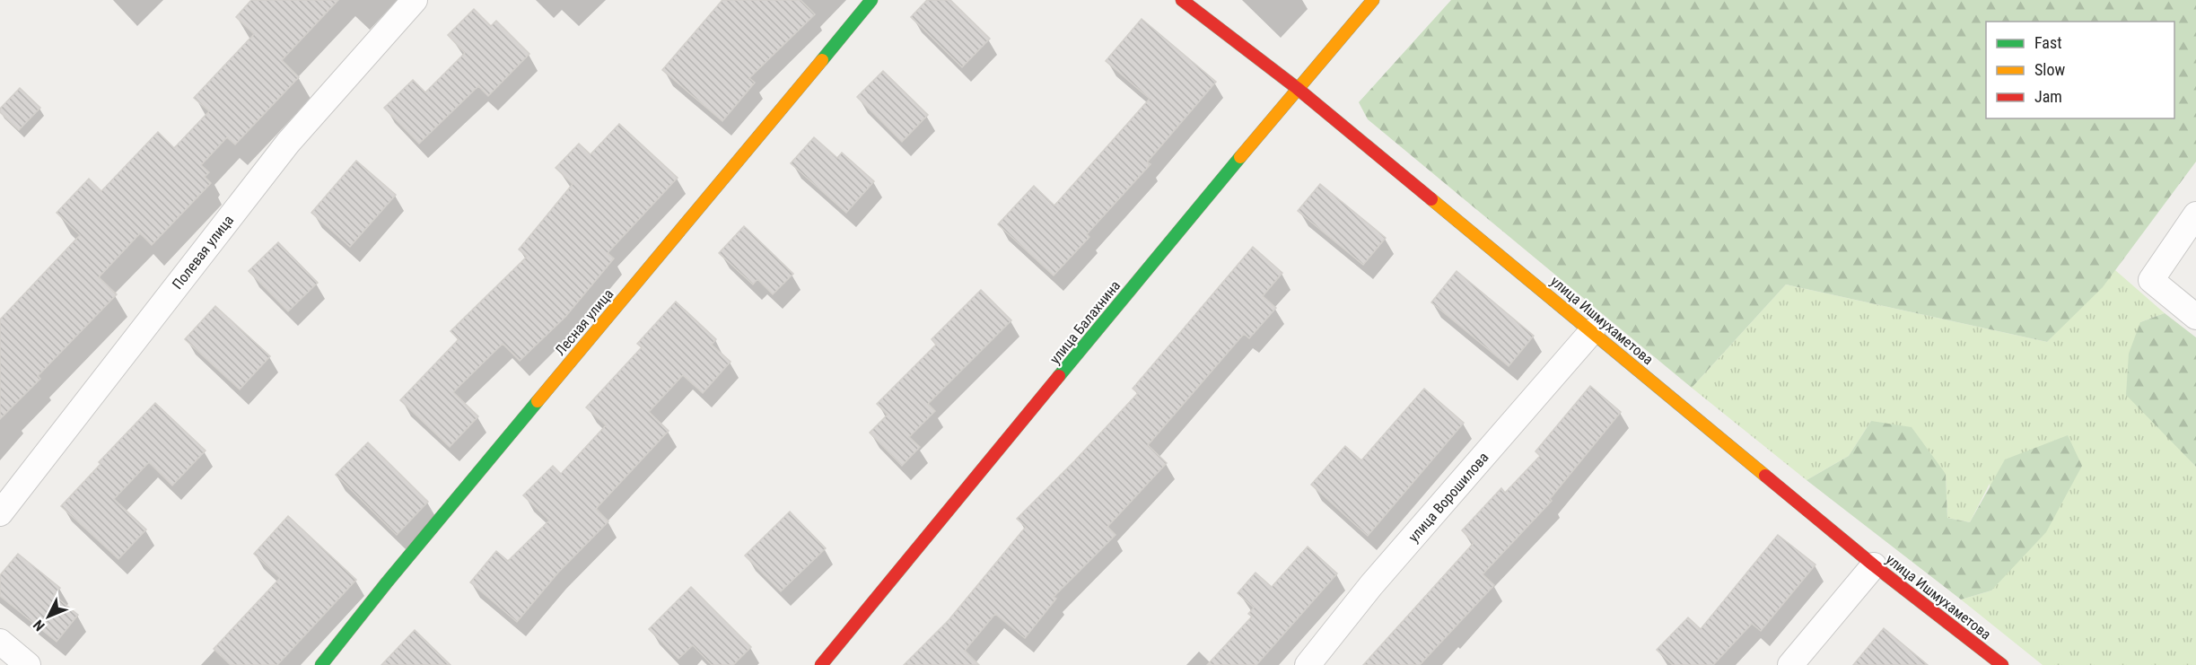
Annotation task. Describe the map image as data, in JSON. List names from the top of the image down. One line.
{"streets":{"street":["Полевая улица","улица Ишмухаметова","Лесная улица","улица Балахнина","улица Ворошилова"]},"crossings":[["улица Ишмухаметова","улица Балахнина"],["улица Ишмухаметова","улица Ворошилова"]],"legend":["Fast","Slow","Jam"],"north":"bottom left"}
